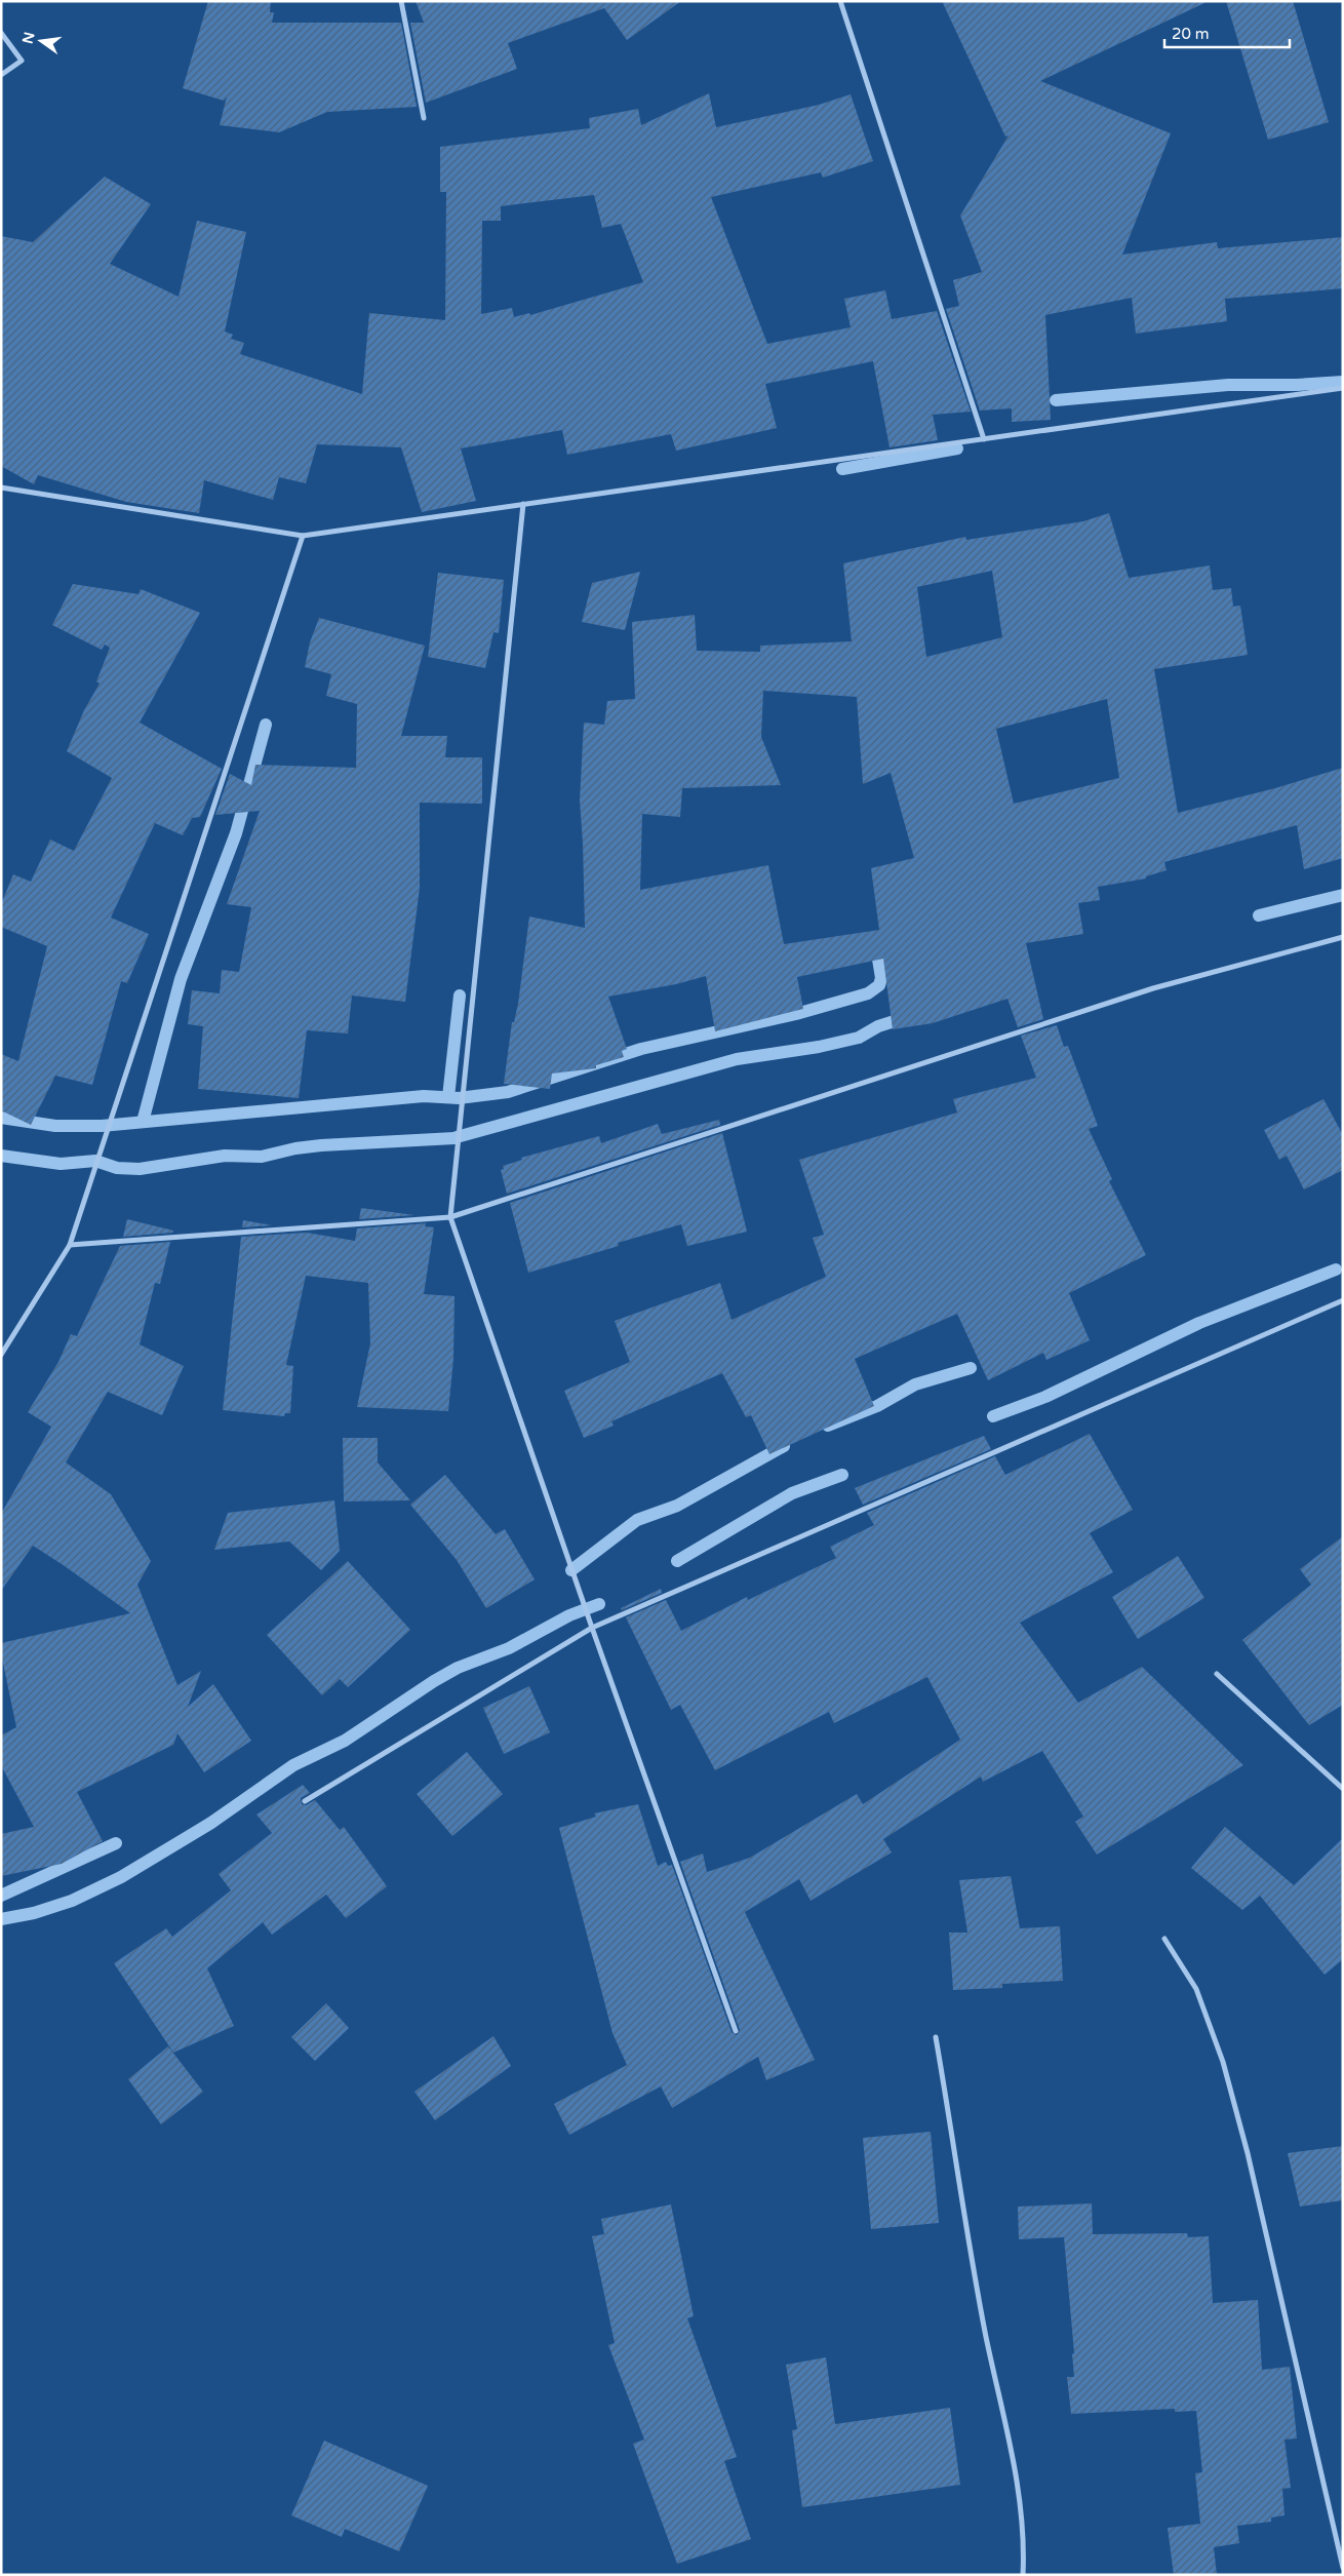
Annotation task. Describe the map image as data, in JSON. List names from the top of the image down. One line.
{"scale_bar":"20 m","north":"left"}
